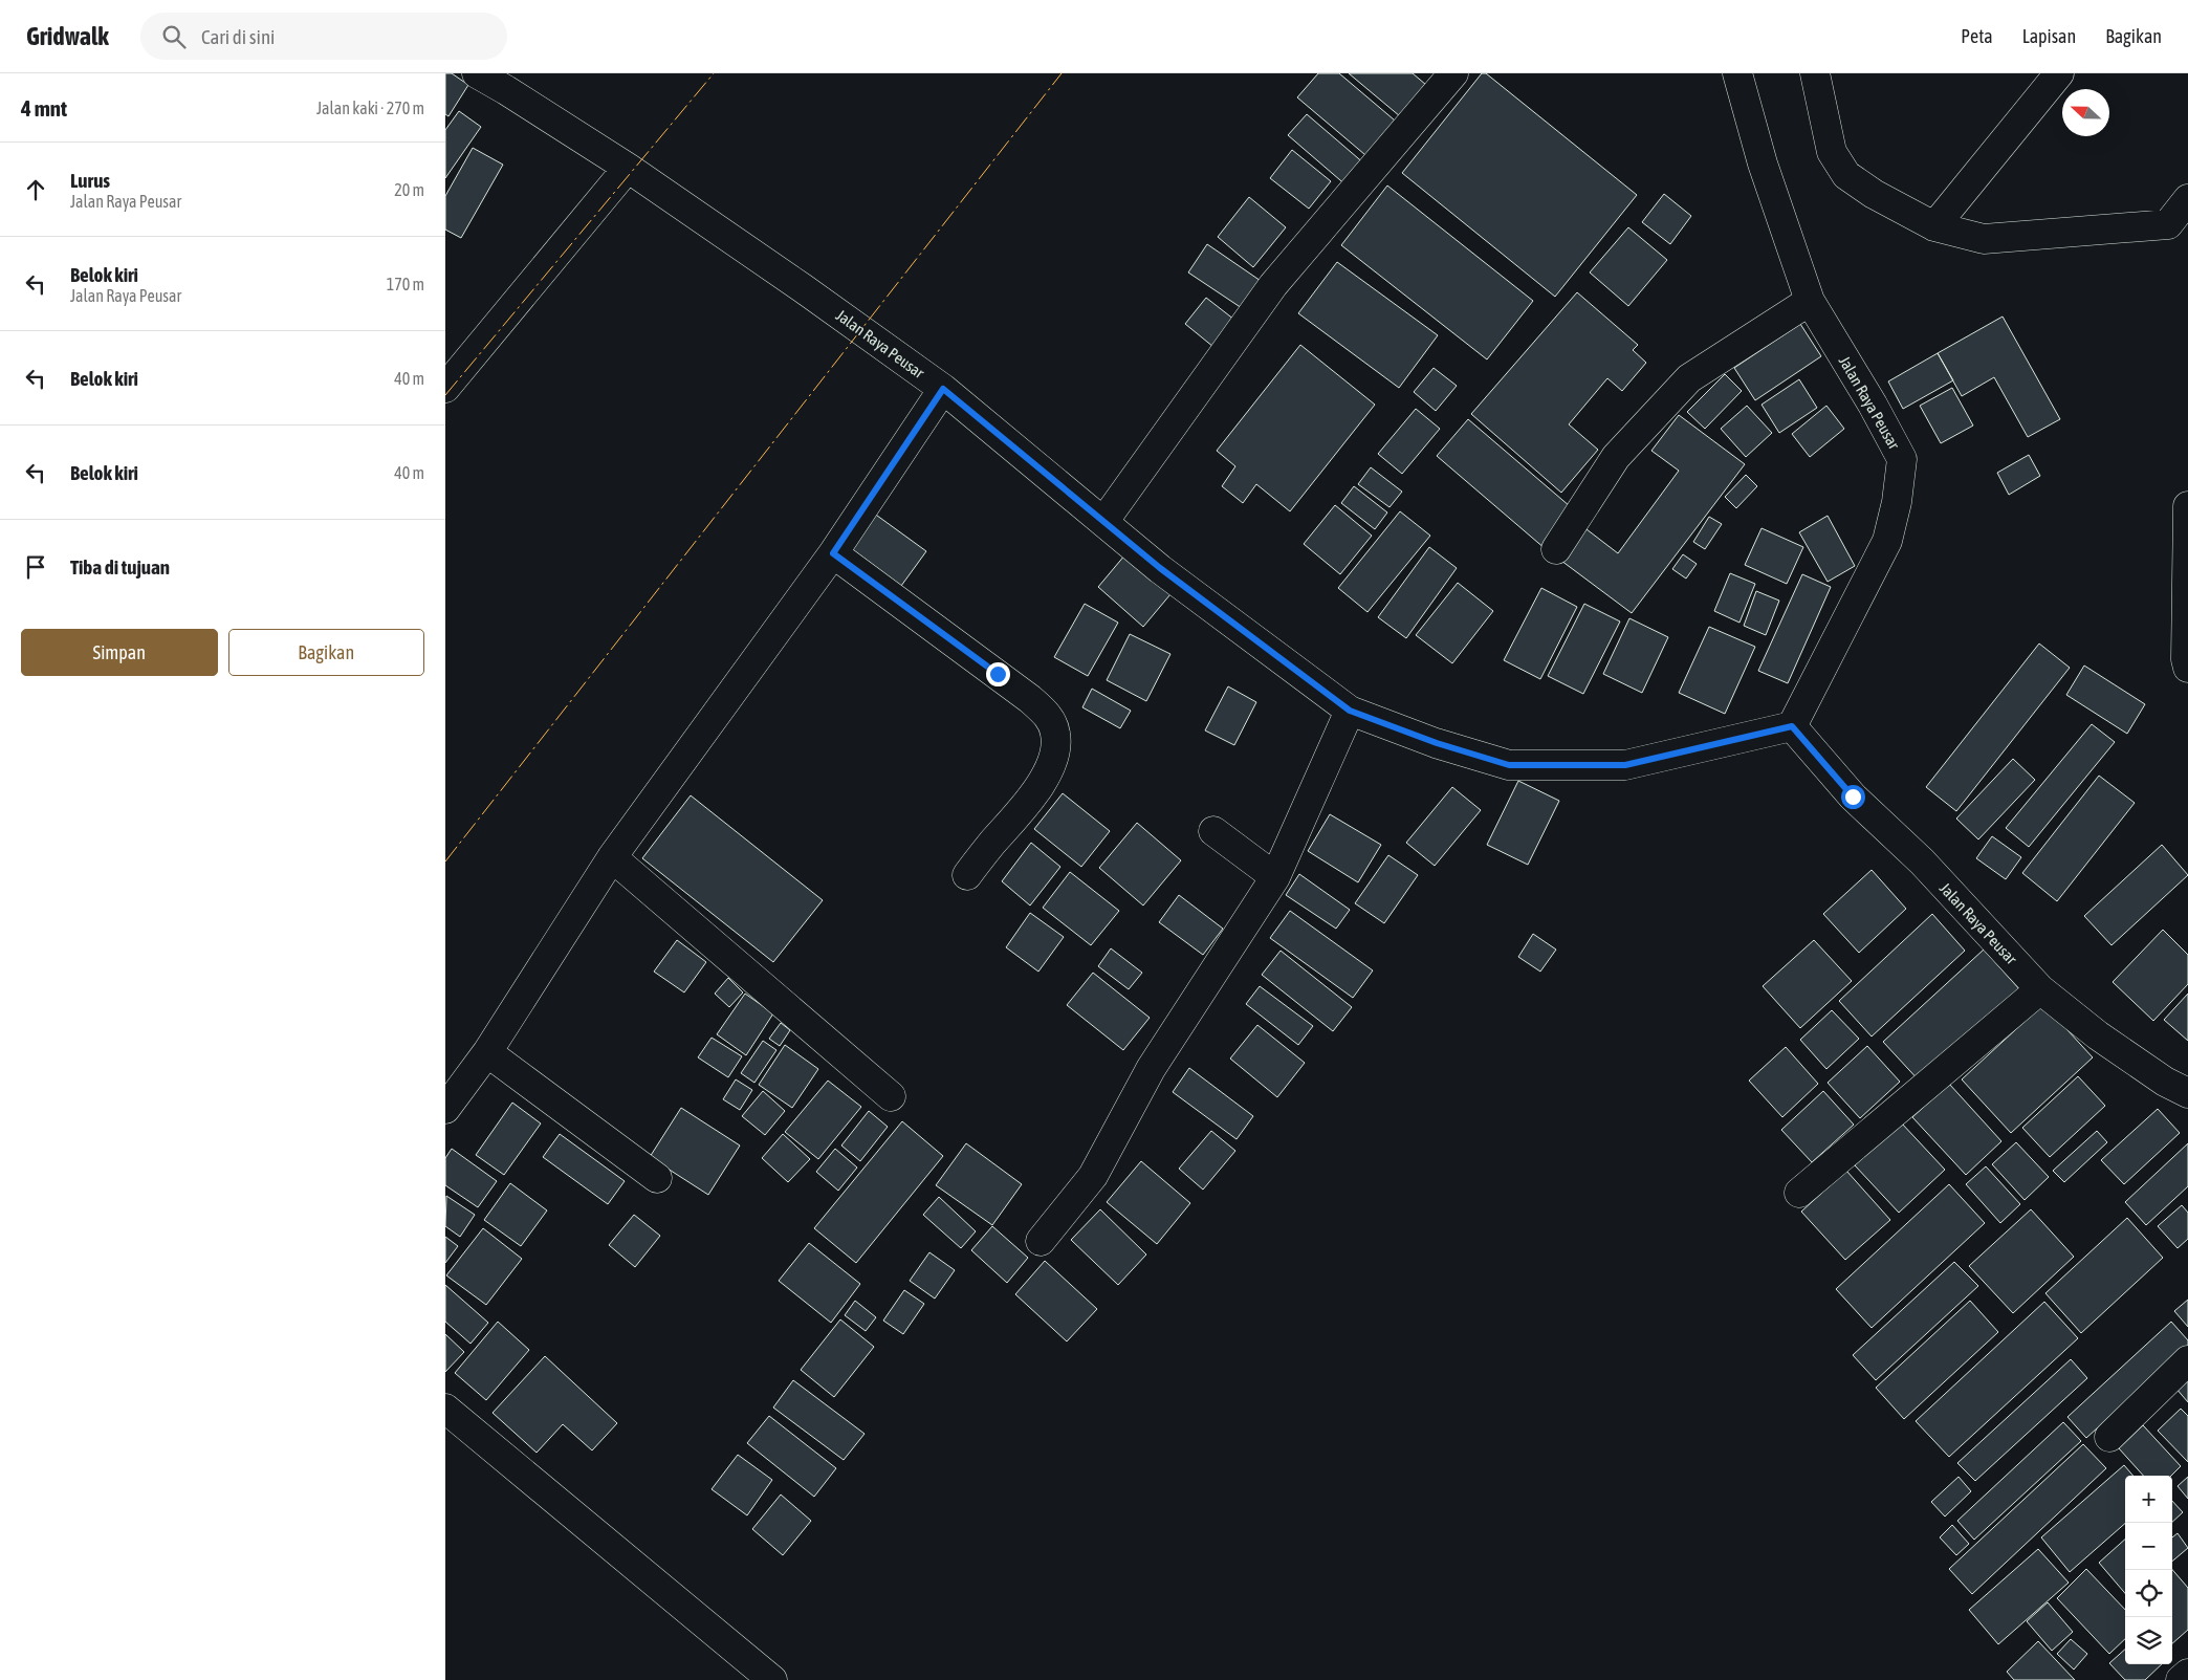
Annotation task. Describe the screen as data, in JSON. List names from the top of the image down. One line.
{"streets":{"street":["Jalan Raya Peusar"]},"north":"left","page":{"header":"Gridwalk","search":"Cari di sini","nav":["Peta","Lapisan","Bagikan"],"heading":["4 mnt","Jalan kaki · 270 m"],"list":[["Lurus","Jalan Raya Peusar","20 m"],["Belok kiri","Jalan Raya Peusar","170 m"],["Belok kiri","40 m"],["Belok kiri","40 m"],"Tiba di tujuan"],"buttons":["Simpan","Bagikan"],"map_buttons":["+","−"]}}
